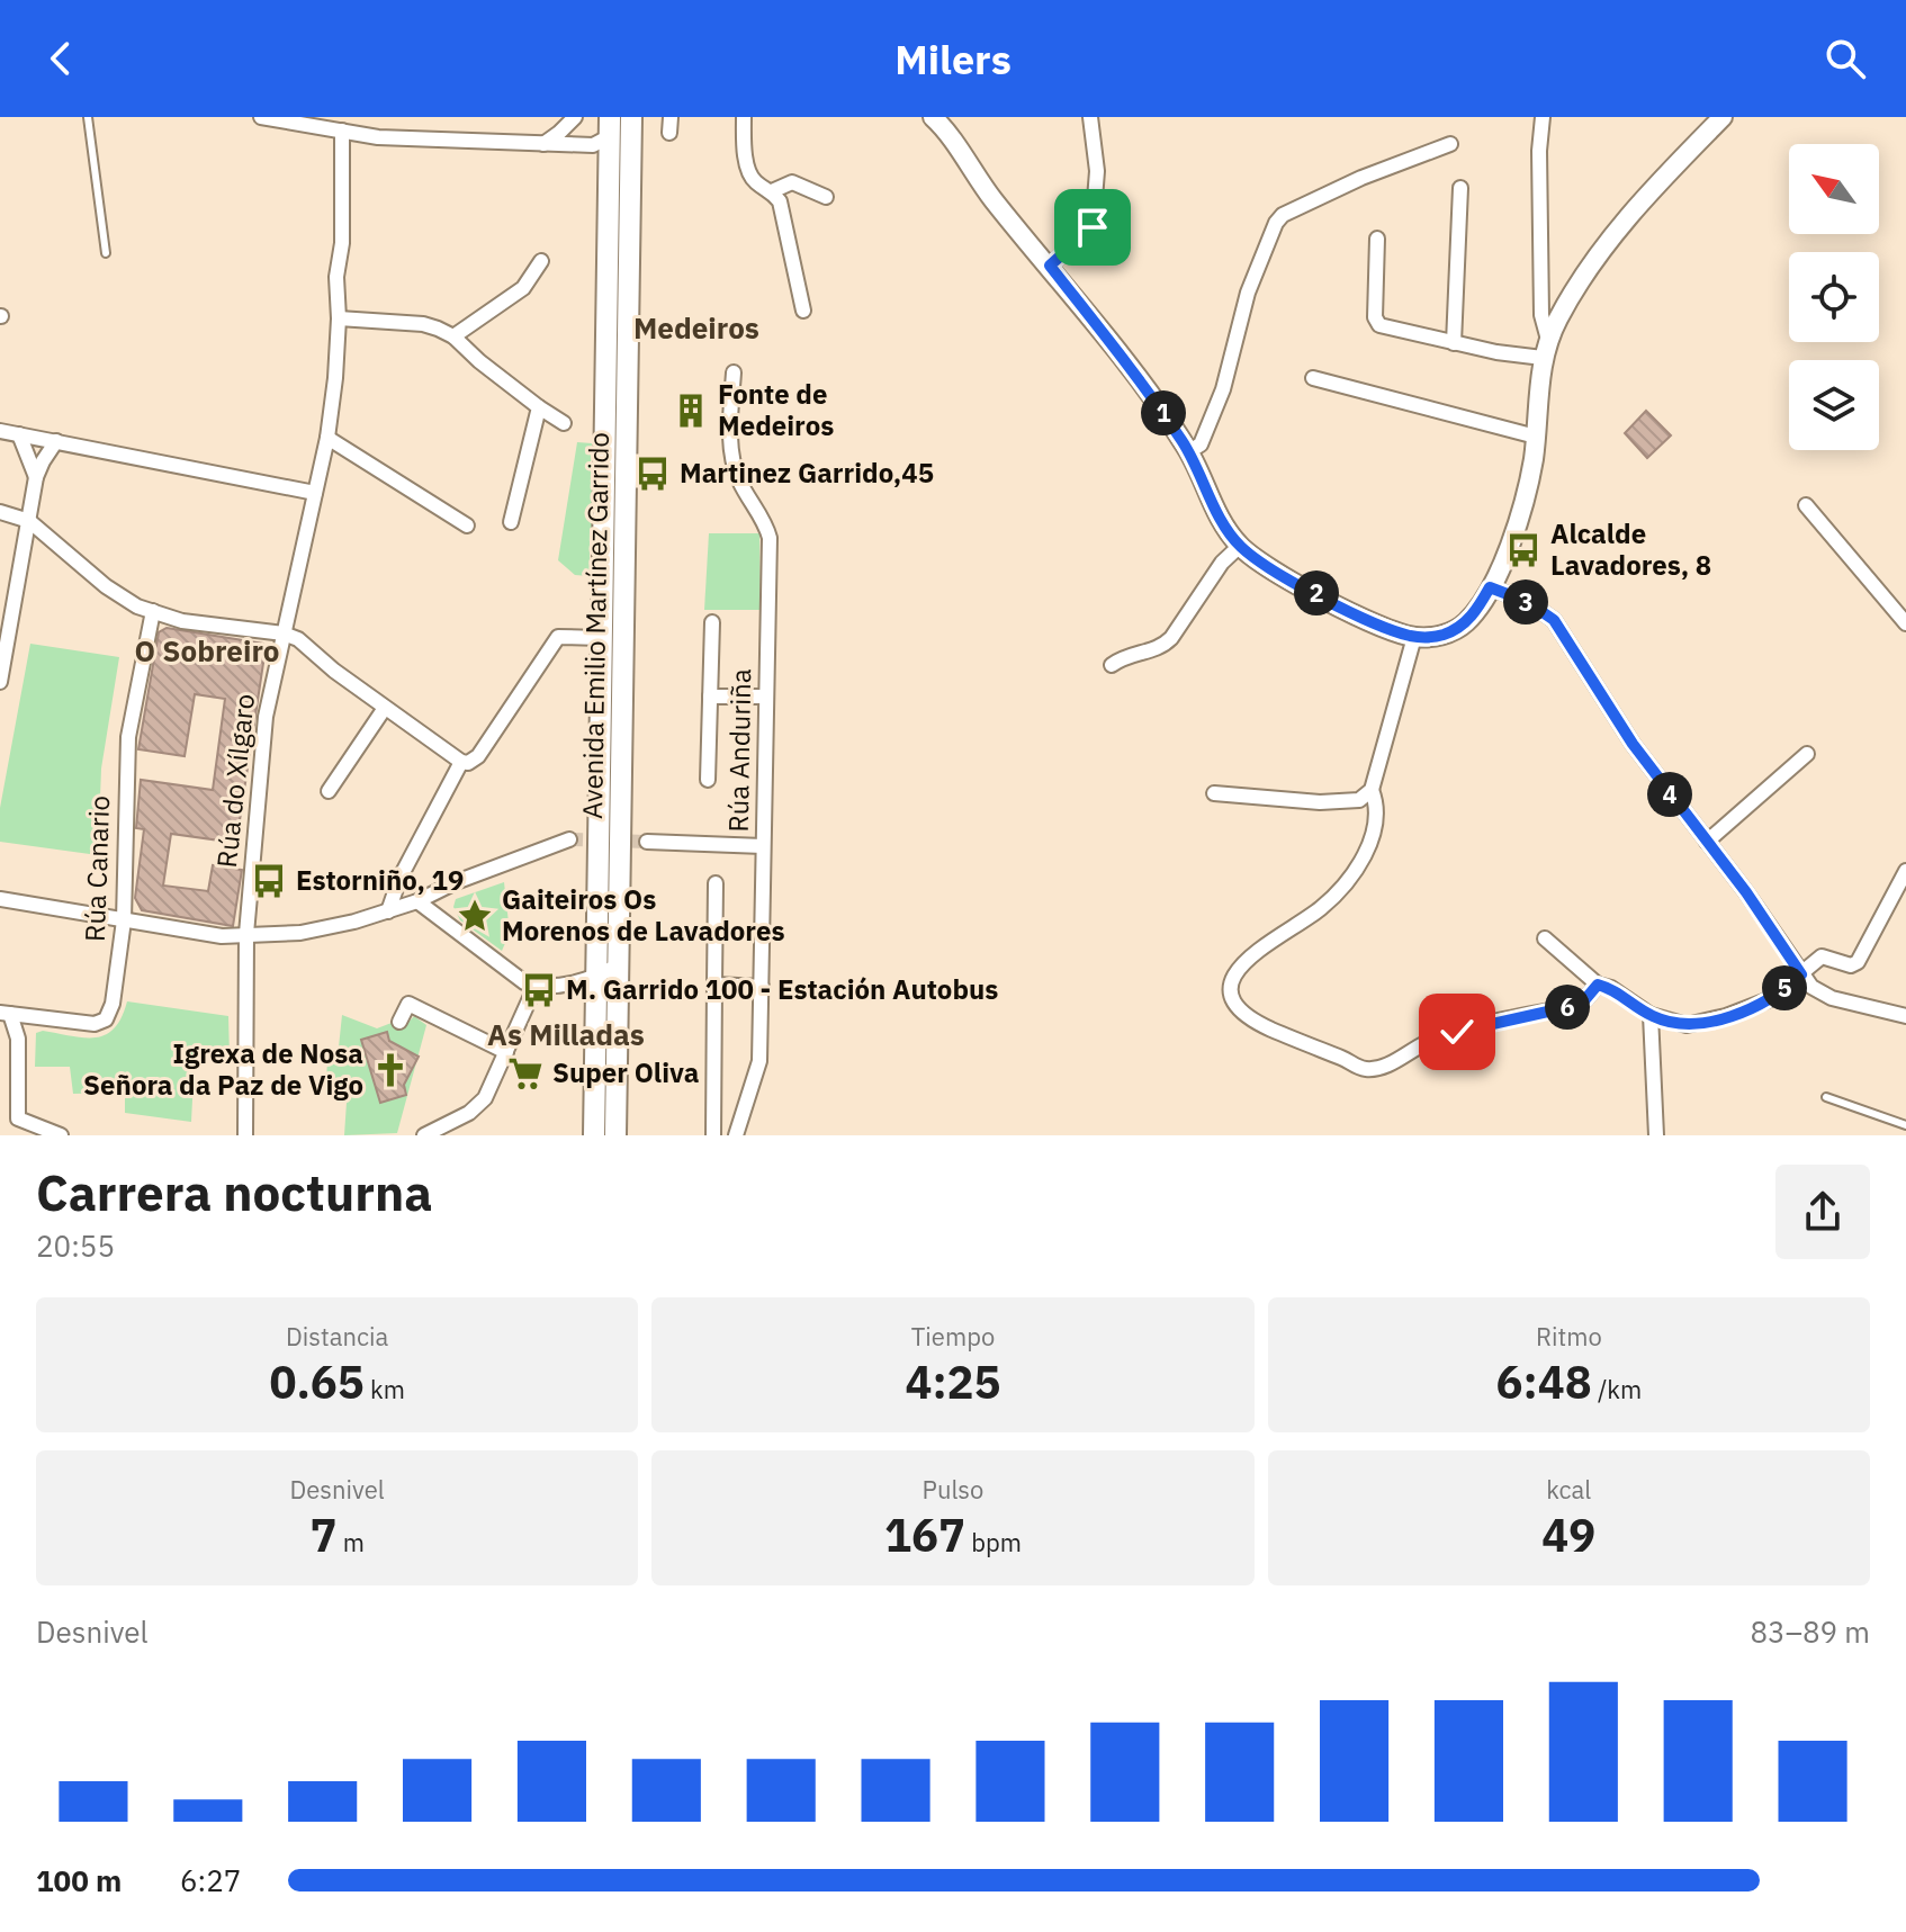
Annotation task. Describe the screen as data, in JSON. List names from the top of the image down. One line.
{"streets":{"main road":["Avenida Emilio Martínez Garrido"],"street":["Rúa Anduriña","Rúa do Xílgaro","Rúa Canario"]},"districts":["Medeiros","O Sobreiro","As Milladas"],"places":{"building":["Fonte de Medeiros"],"bus stop":["Martinez Garrido,45","Alcalde Lavadores, 8","Estorniño, 19","M. Garrido 100 - Estación Autobus"],"place":["Gaiteiros Os Morenos de Lavadores"],"church":["Igrexa de Nosa Señora da Paz de Vigo"],"supermarket":["Super Oliva"]},"north":"top left","page":{"header":"Milers","pins":["1","2","3","4","5","6"],"heading":["Carrera nocturna","20:55"],"stats":[["Distancia","0.65 km"],["Tiempo","4:25"],["Ritmo","6:48 /km"],["Desnivel","7 m"],["Pulso","167 bpm"],["kcal","49"]],"chart":["Desnivel","83–89 m"],"list":[{"name":"100 m","note":"6:27"}]}}
